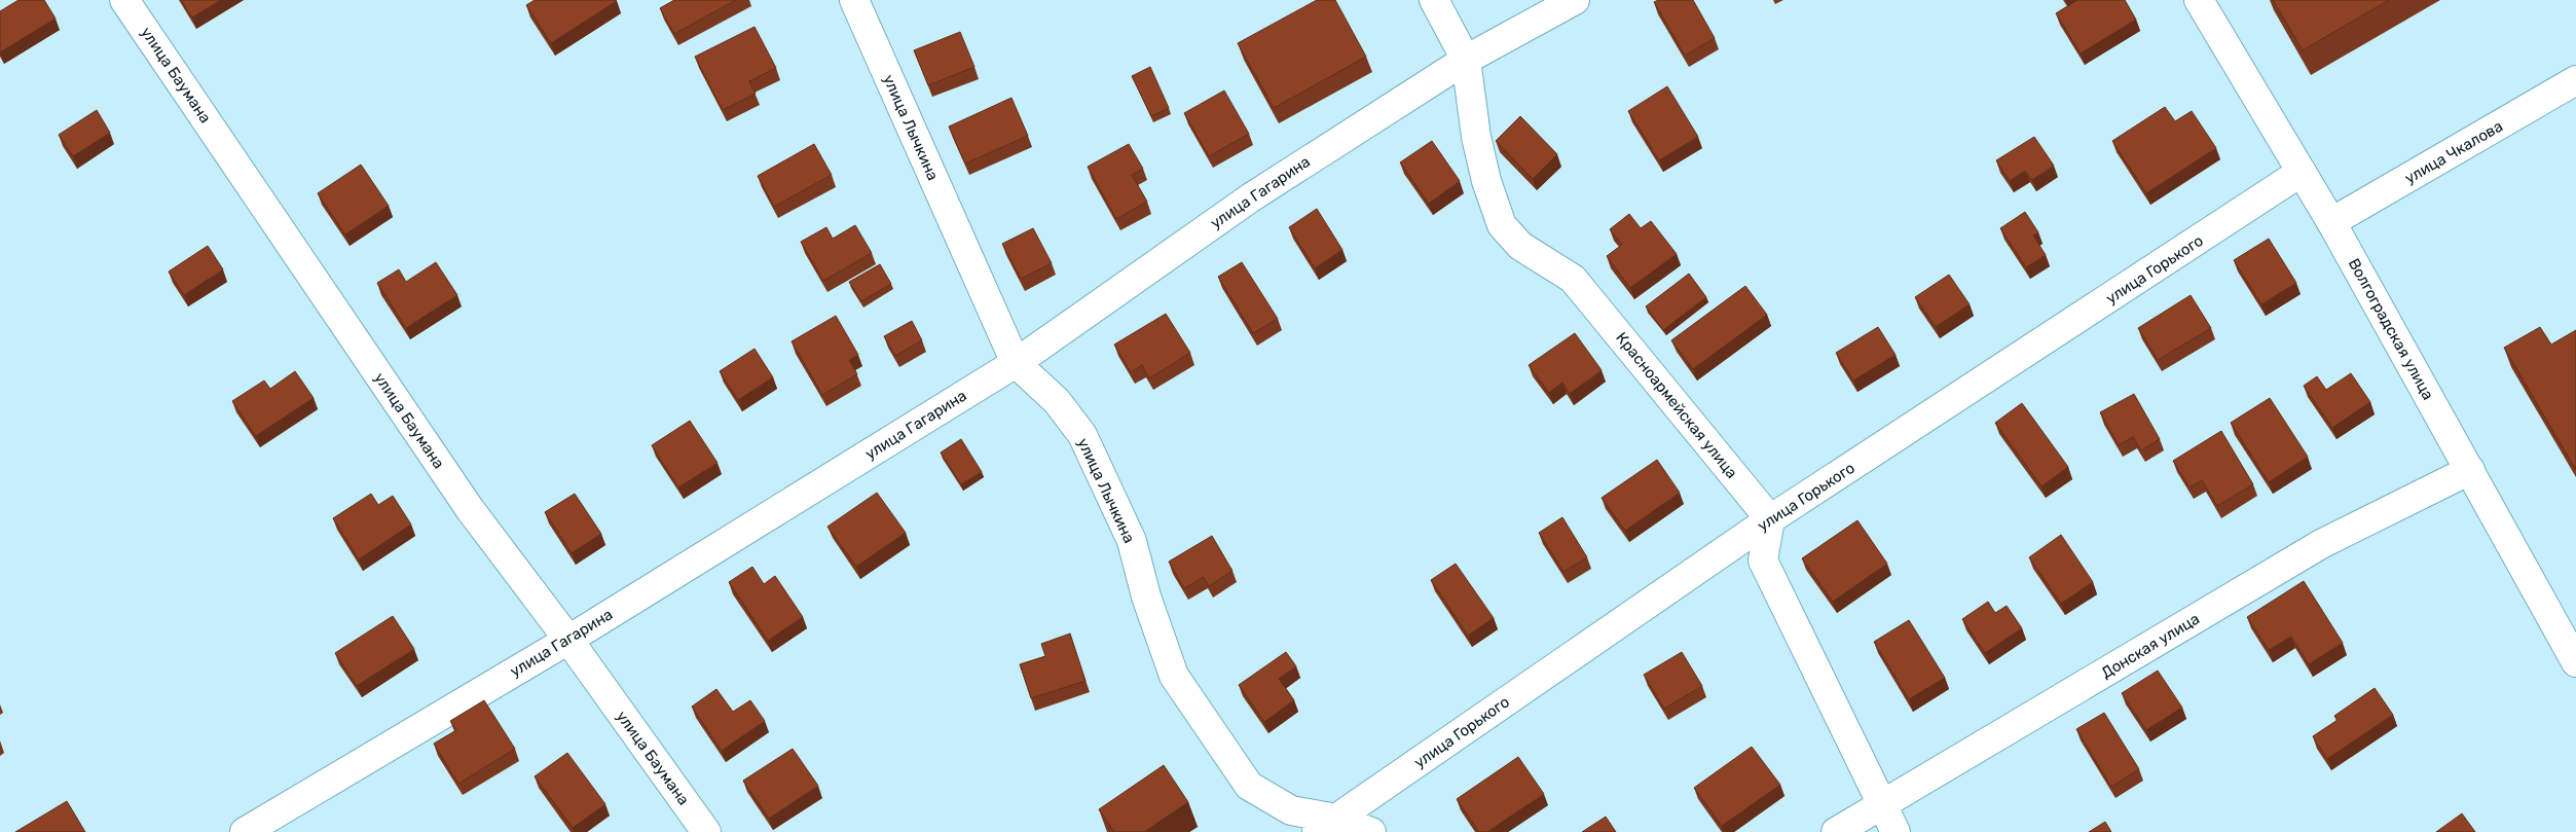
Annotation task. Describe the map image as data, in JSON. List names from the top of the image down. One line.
{"streets":{"street":["улица Баумана","улица Лычкина","улица Чкалова","улица Гагарина","улица Горького","Волгоградская улица","Красноармейская улица","Донская улица"]},"crossings":[["улица Баумана","улица Гагарина"],["улица Лычкина","улица Гагарина"],["улица Лычкина","улица Горького"],["улица Чкалова","Волгоградская улица"],["улица Гагарина","Красноармейская улица"],["улица Горького","Волгоградская улица"],["улица Горького","Красноармейская улица"],["Волгоградская улица","Донская улица"]]}
